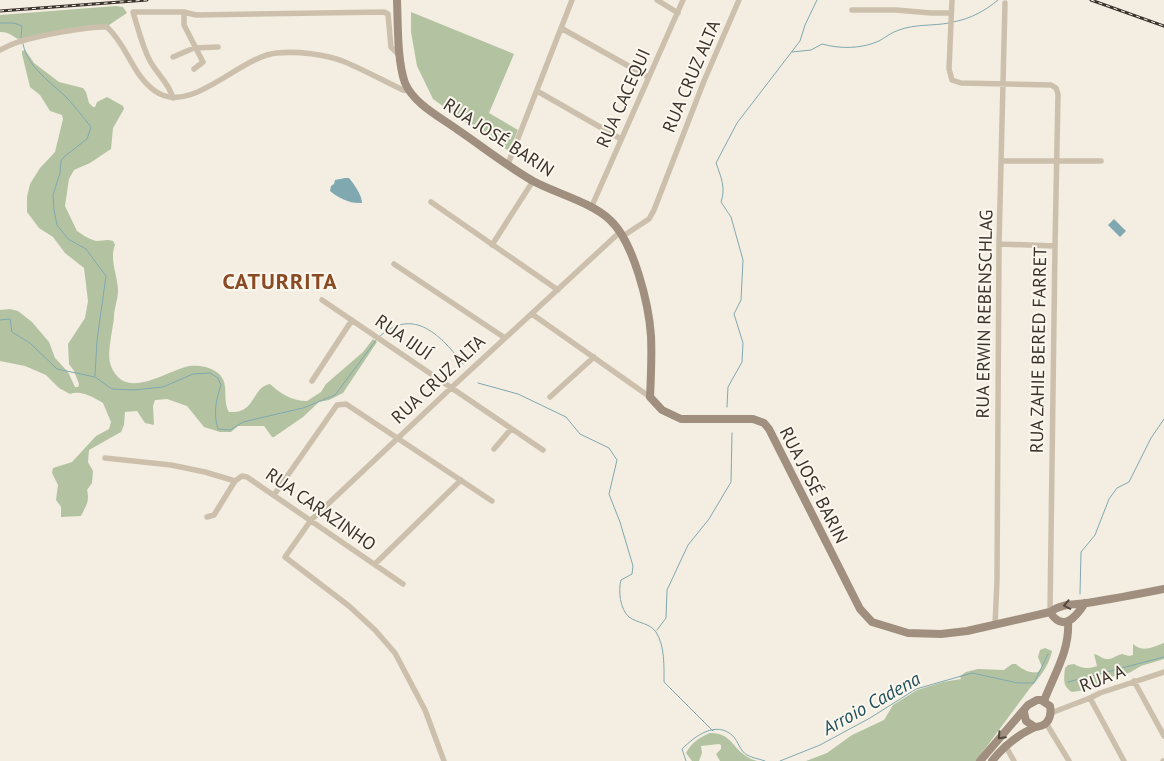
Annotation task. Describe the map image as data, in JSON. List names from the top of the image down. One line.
{"streets":{"main road":["RUA JOSÉ BARIN"],"street":["RUA CRUZ ALTA","RUA CACEQUI","RUA ERWIN REBENSCHLAG","RUA IJUÍ","RUA ZAHIE BERED FARRET","RUA CARAZINHO","RUA A"]},"crossings":[["RUA CRUZ ALTA","RUA JOSÉ BARIN"],["RUA CRUZ ALTA","RUA IJUÍ"],["RUA CRUZ ALTA","RUA CARAZINHO"],["RUA CACEQUI","RUA JOSÉ BARIN"],["RUA JOSÉ BARIN","RUA ERWIN REBENSCHLAG"],["RUA JOSÉ BARIN","RUA ZAHIE BERED FARRET"],["RUA ERWIN REBENSCHLAG","RUA ZAHIE BERED FARRET"]],"districts":["CATURRITA"],"water":["Arroio Cadena"]}
